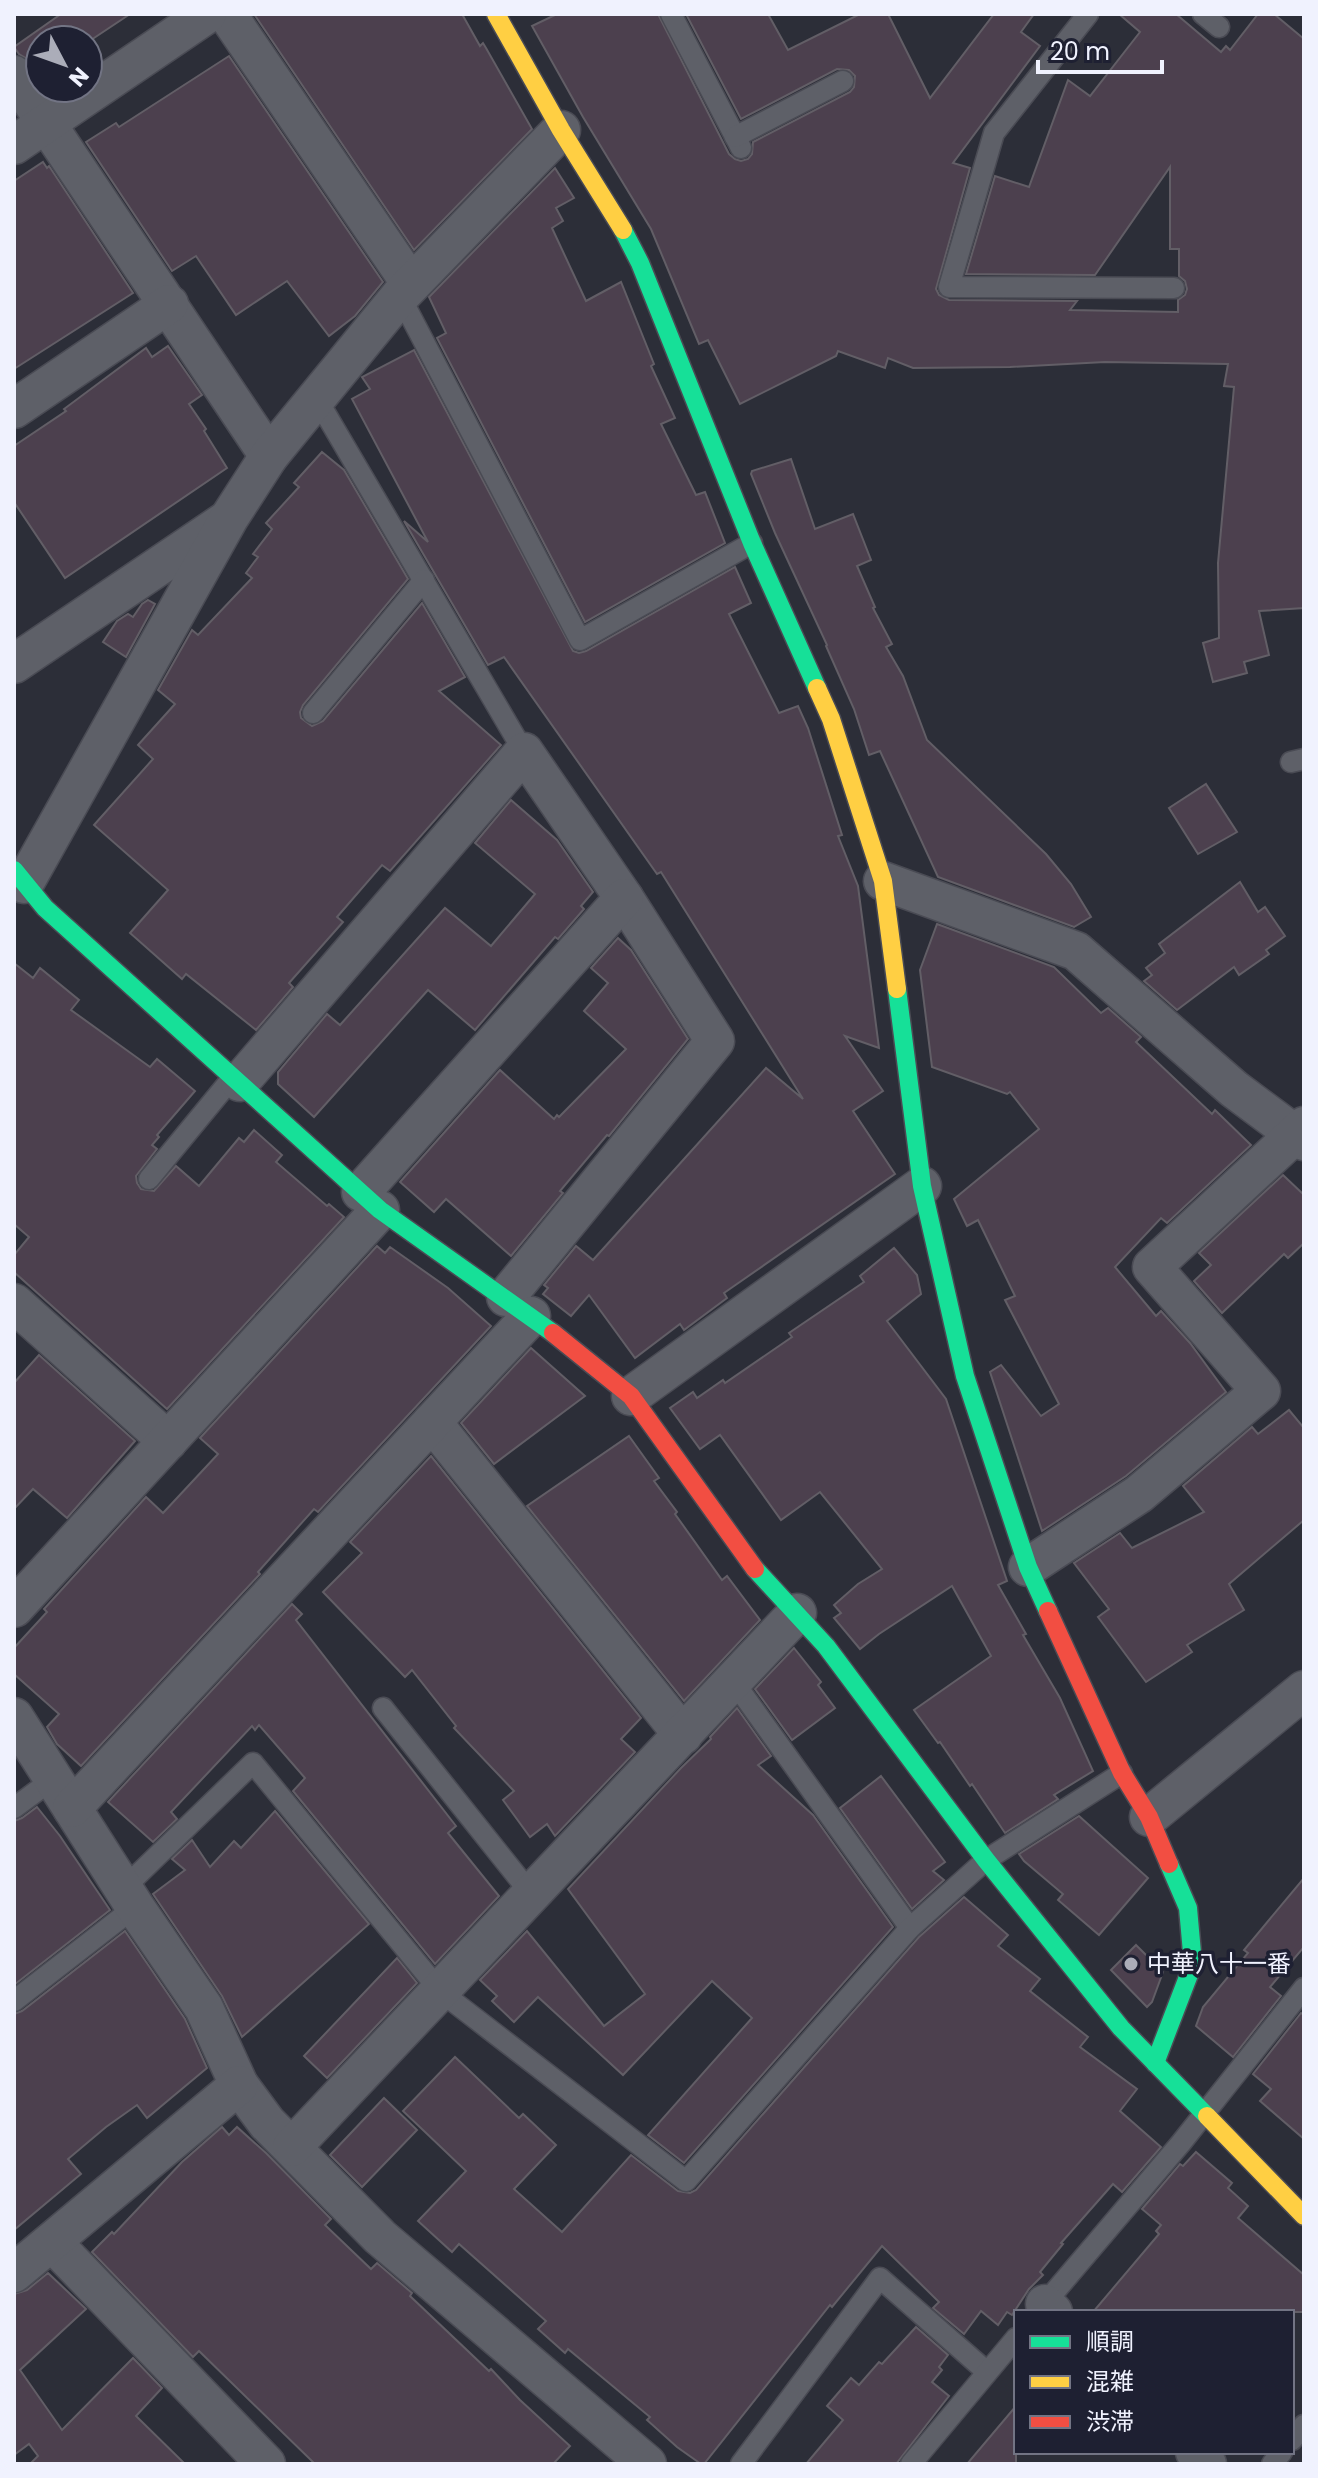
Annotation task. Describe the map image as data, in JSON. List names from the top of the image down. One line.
{"places":["中華八十一番"],"legend":["順調","混雑","渋滞"],"scale_bar":"20 m","north":"bottom right"}
